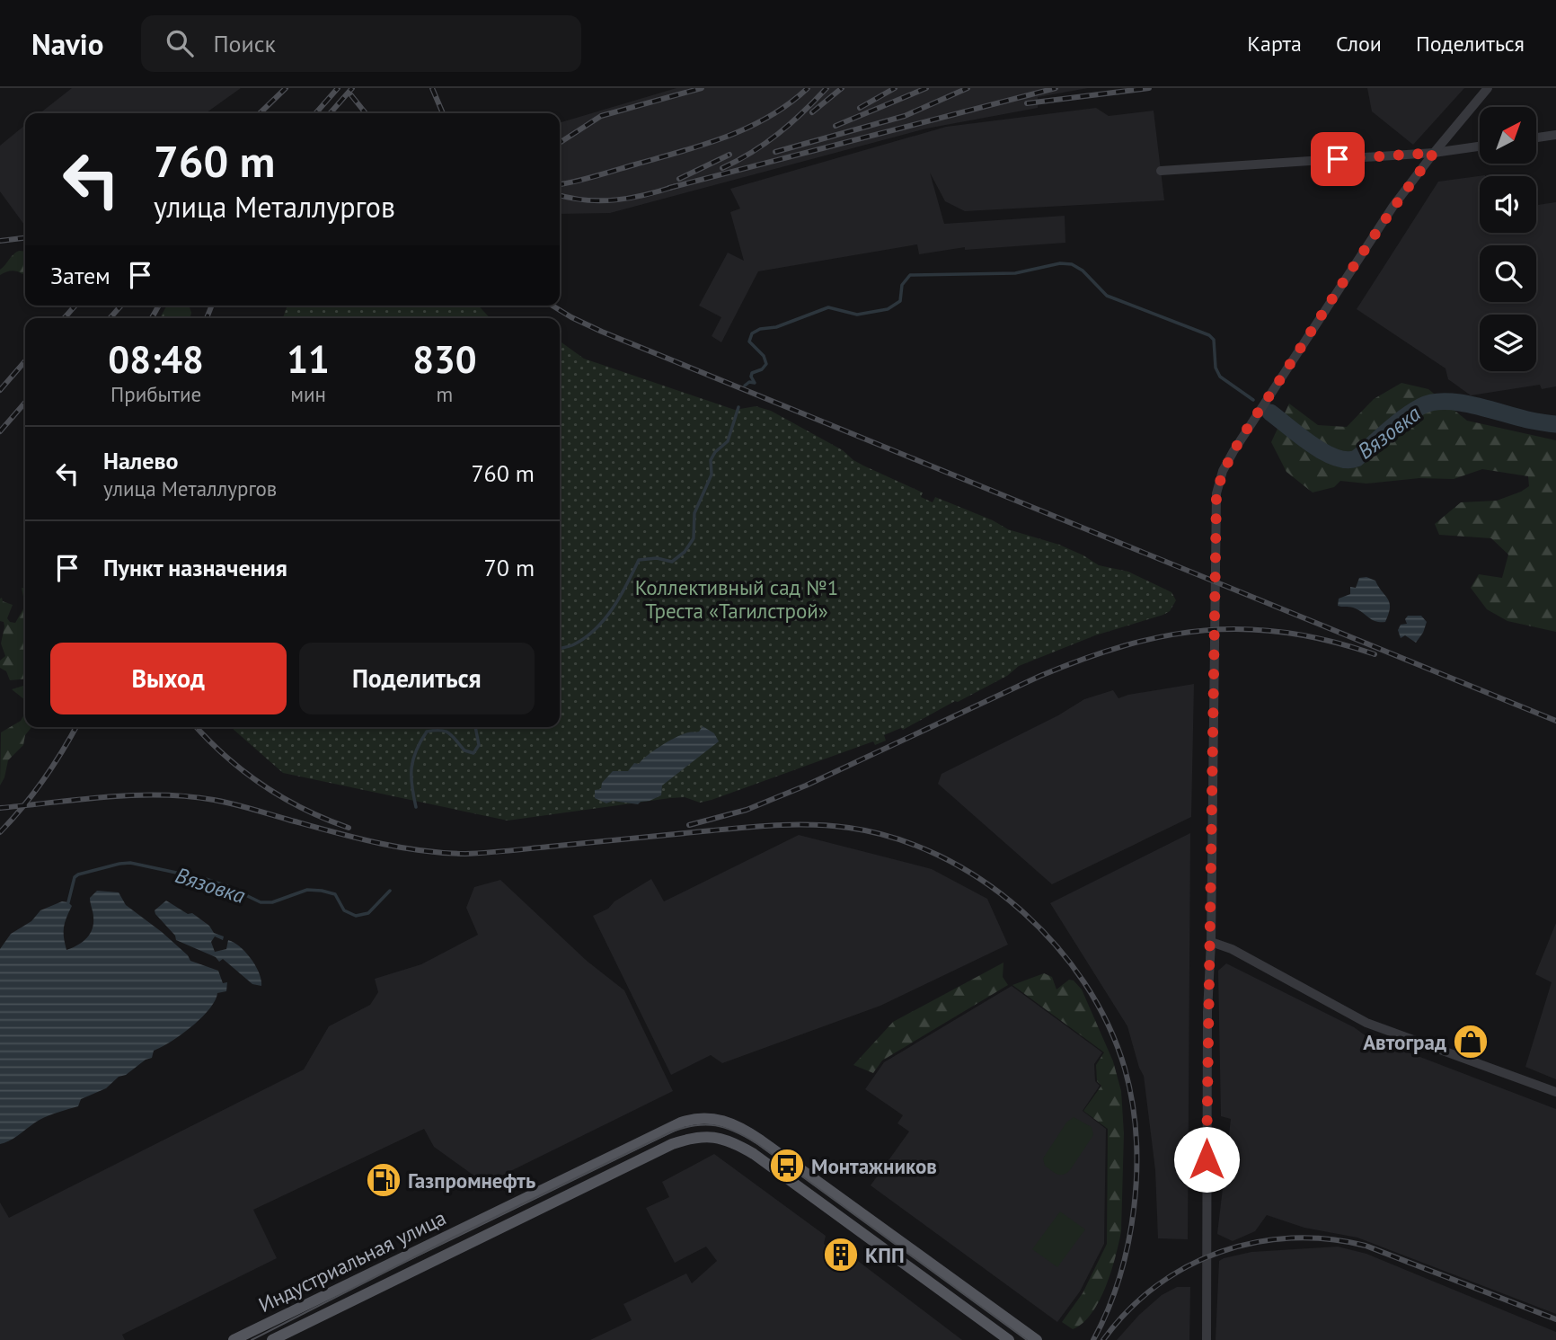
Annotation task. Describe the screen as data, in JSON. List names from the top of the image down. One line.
{"streets":{"main road":["Индустриальная улица"]},"water":["Вязовка"],"parks":["Коллективный сад №1 Треста «Тагилстрой»"],"places":{"shop":["Автоград"],"bus stop":["Монтажников"],"fuel station":["Газпромнефть"],"building":["КПП"]},"north":"top right","page":{"header":"Navio","search":"Поиск","nav":["Карта","Слои","Поделиться"],"turn":["760 m","улица Металлургов"],"then":"Затем","eta":["08:48","Прибытие","11","мин","830","m"],"list":[{"name":"Налево","note":"улица Металлургов","value":"760 m"},{"name":"Пункт назначения","value":"70 m"}],"buttons":["Выход","Поделиться"]}}
